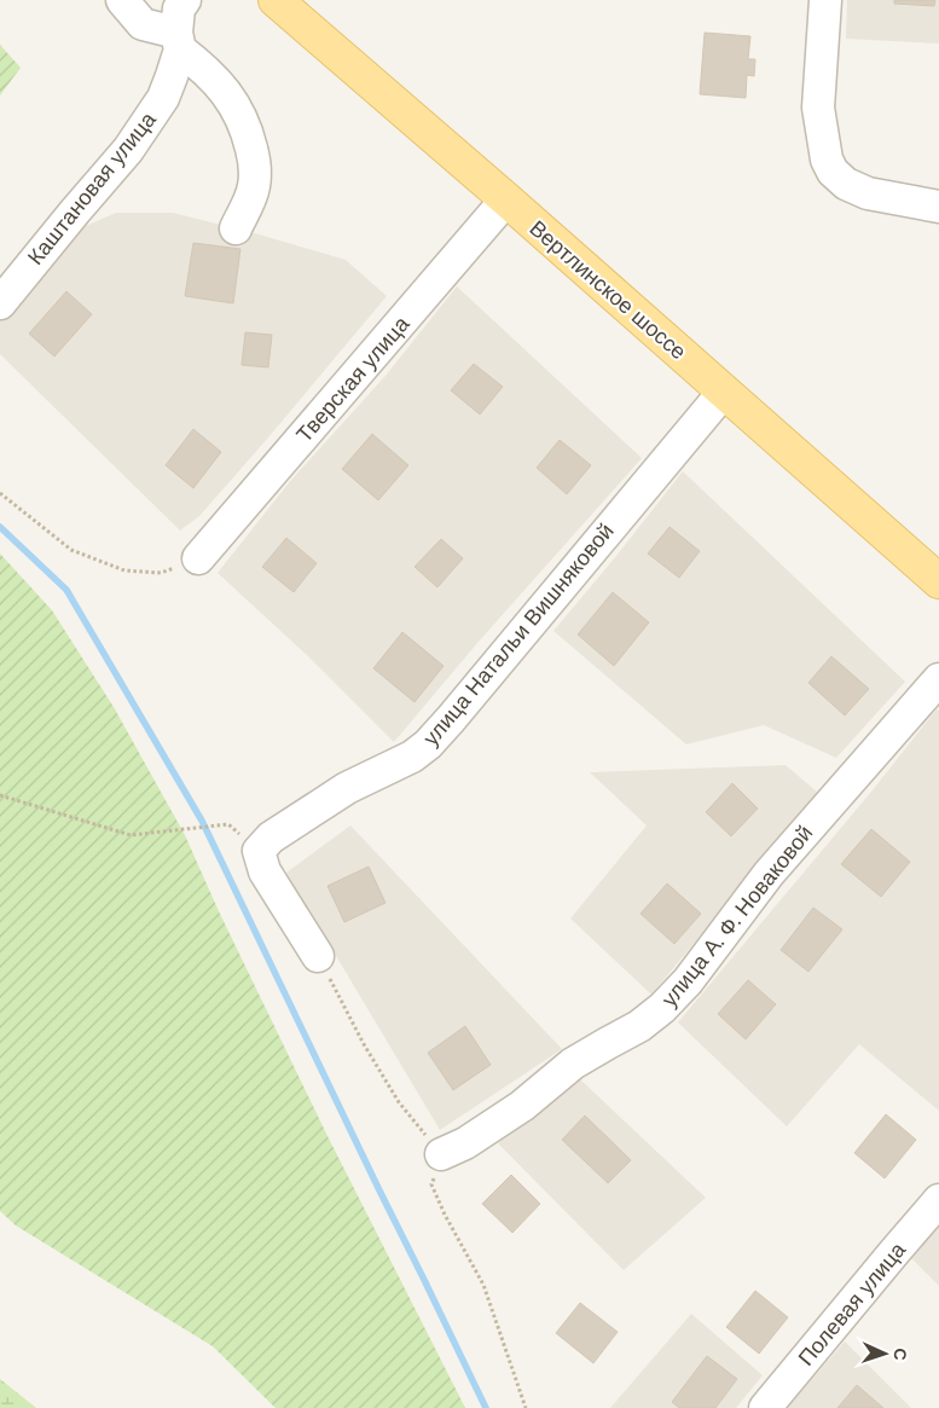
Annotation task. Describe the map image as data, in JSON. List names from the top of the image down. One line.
{"streets":{"main road":["Вертлинское шоссе"],"street":["Каштановая улица","Тверская улица","улица Натальи Вишняковой","улица А. Ф. Новаковой","Полевая улица"]},"crossings":[["Вертлинское шоссе","Тверская улица"],["Вертлинское шоссе","улица Натальи Вишняковой"]],"north":"right"}
